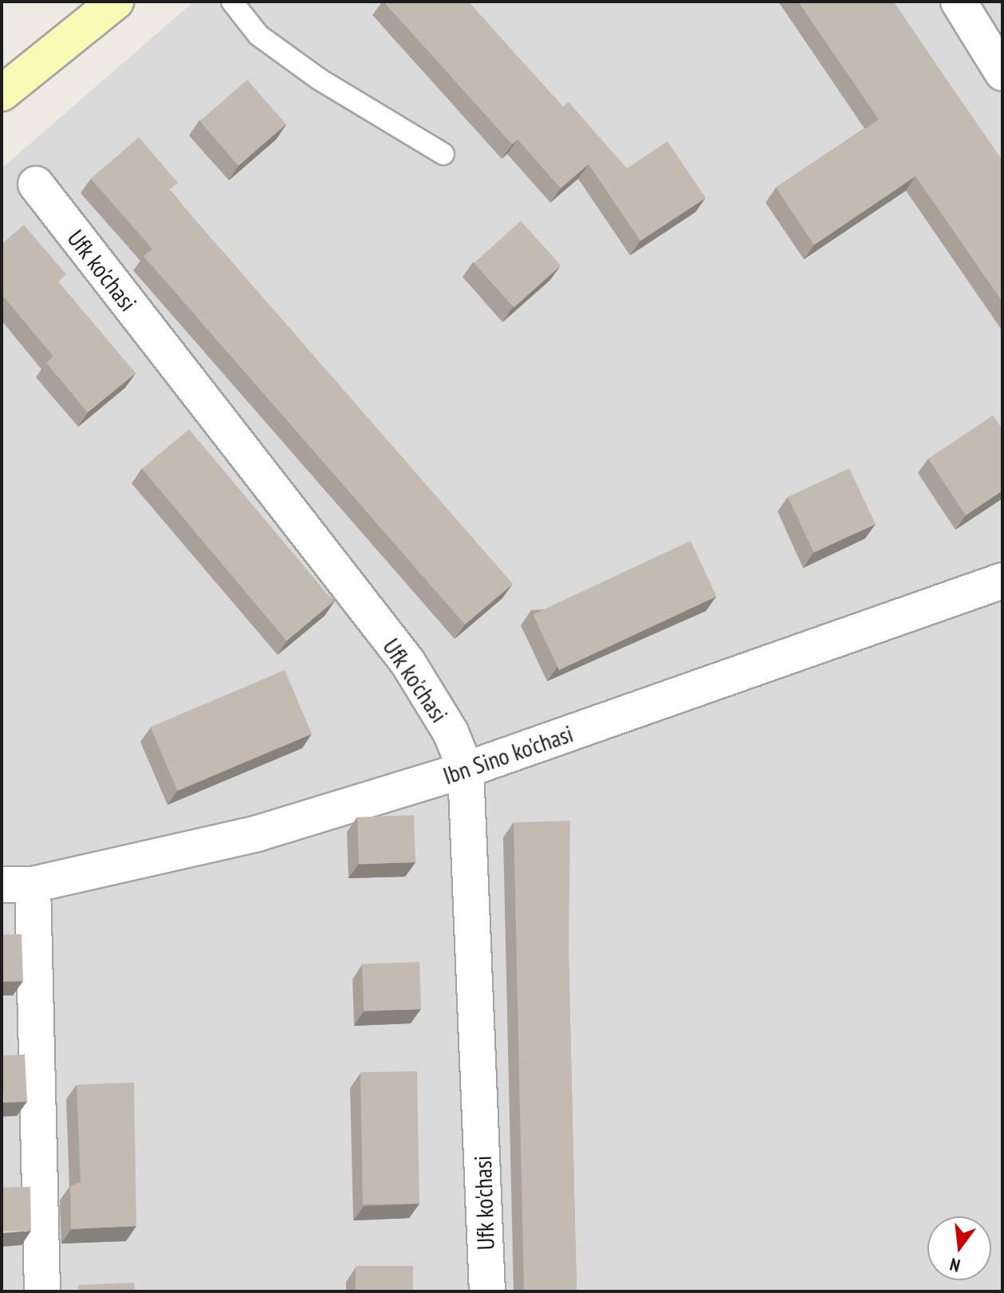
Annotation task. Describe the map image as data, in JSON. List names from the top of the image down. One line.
{"streets":{"street":["Ufk ko'chasi","Ibn Sino ko'chasi"]},"crossings":[["Ufk ko'chasi","Ibn Sino ko'chasi"]],"north":"bottom"}
